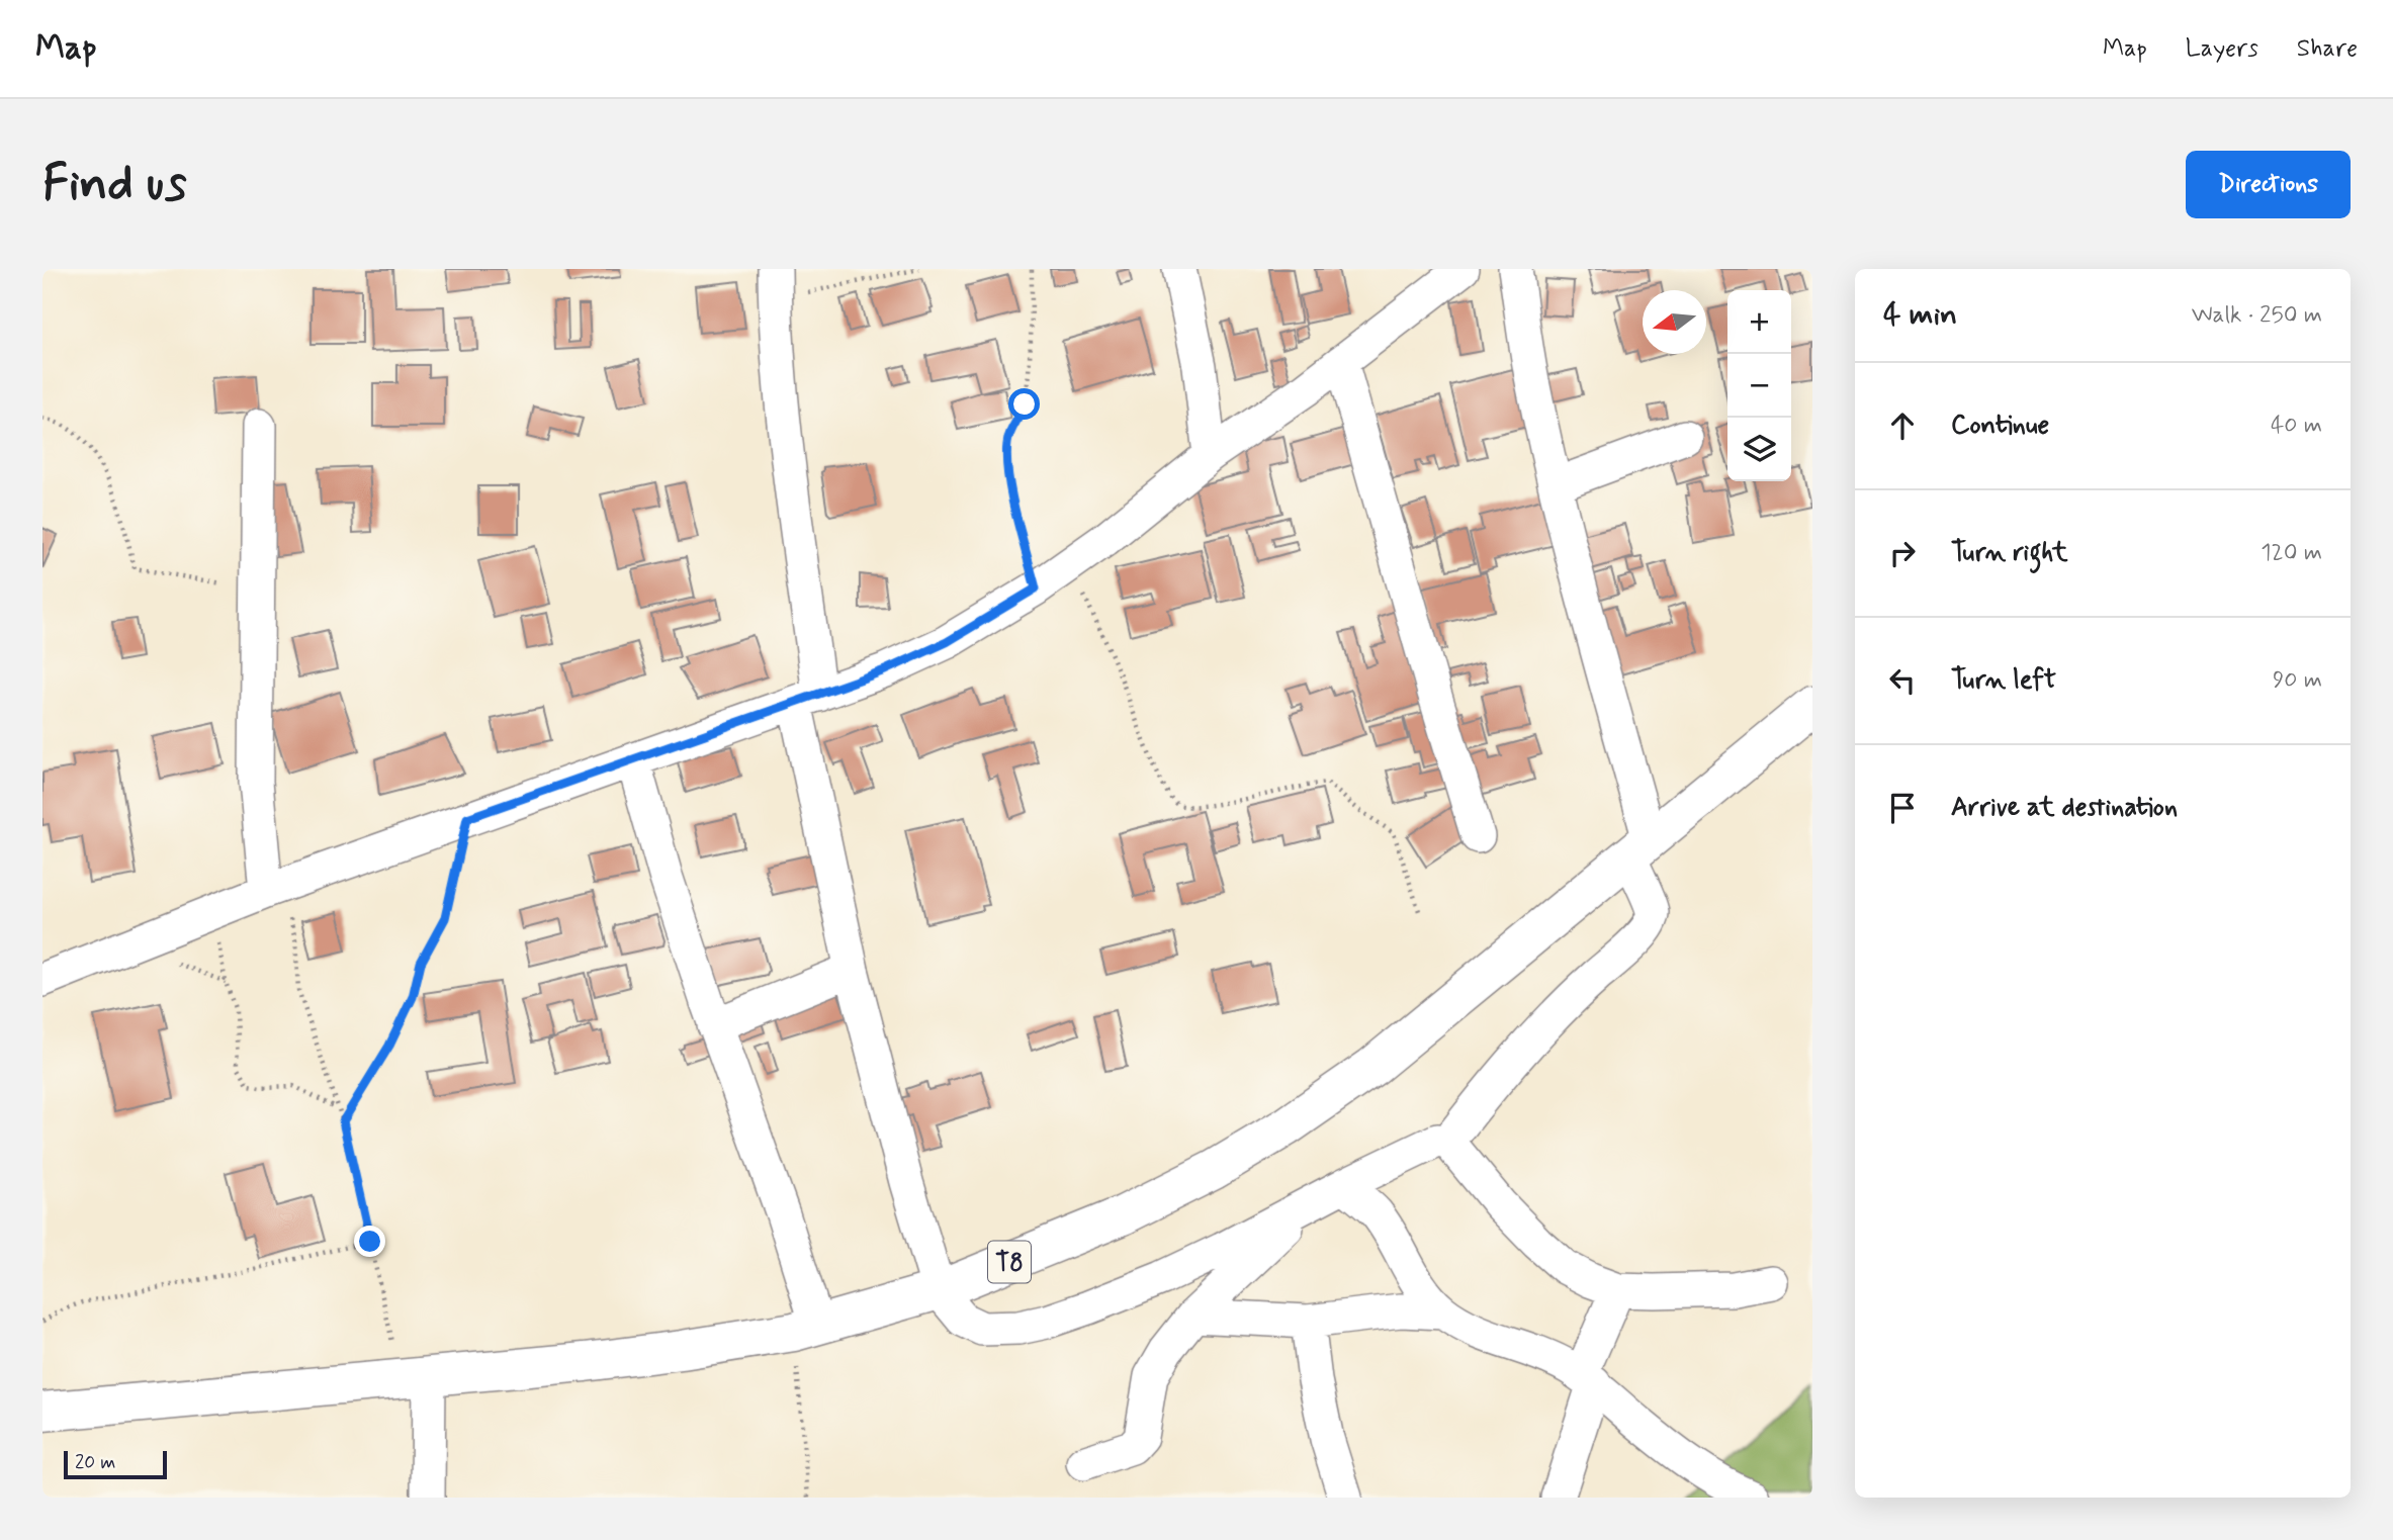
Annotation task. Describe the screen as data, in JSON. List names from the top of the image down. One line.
{"streets":{"highway":["T8"]},"scale_bar":"20 m","north":"left","page":{"header":"Map","nav":["Map","Layers","Share"],"buttons":"Directions","title":"Find us","heading":["4 min","Walk · 250 m"],"map_buttons":["+","−"],"list":[["Continue","40 m"],["Turn right","120 m"],["Turn left","90 m"],"Arrive at destination"],"scale":"20 m"}}
